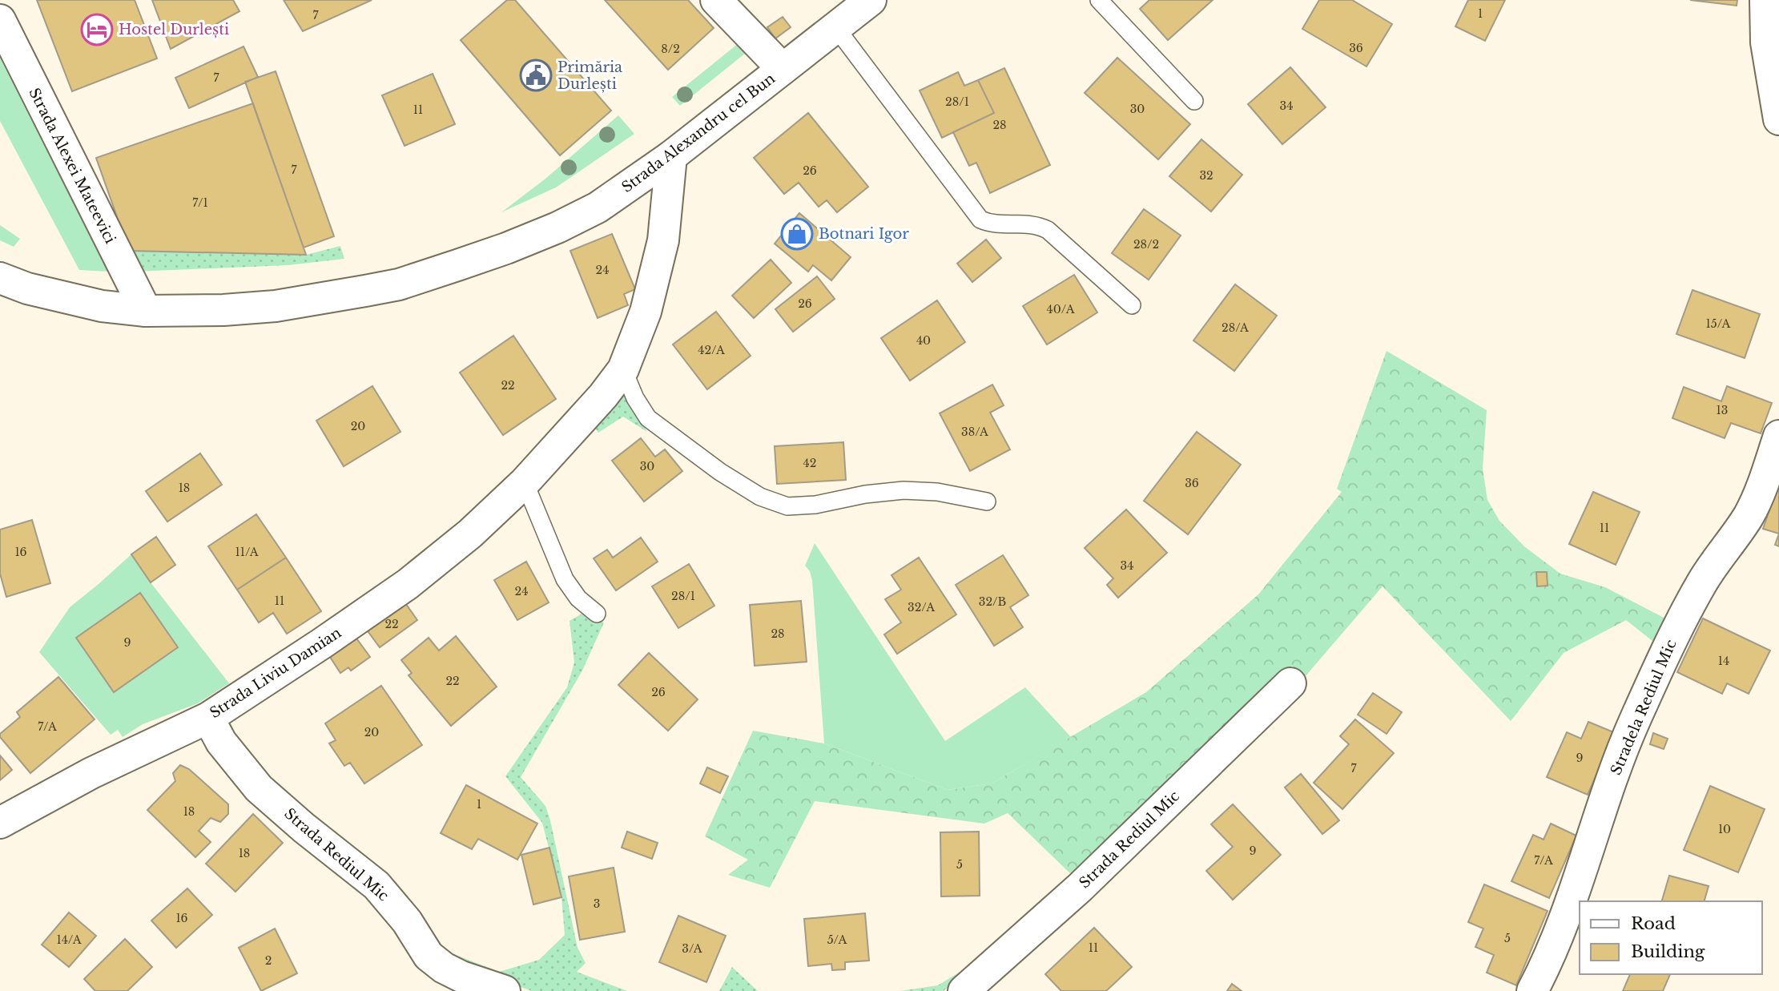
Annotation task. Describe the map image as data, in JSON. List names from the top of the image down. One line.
{"streets":{"street":["Strada Alexandru cel Bun","Strada Alexei Mateevici","Strada Liviu Damian","Stradela Rediul Mic","Strada Rediul Mic"]},"crossings":[["Strada Alexandru cel Bun","Strada Alexei Mateevici"],["Strada Alexandru cel Bun","Strada Liviu Damian"],["Strada Liviu Damian","Strada Rediul Mic"]],"places":{"hotel":["Hostel Durlești"],"public building":["Primăria Durlești"],"shop":["Botnari Igor"]},"house_numbers":["1","7","36","8/2","7","28/1","34","30","11","28","7","26","32","7/1","28/2","24","26","40/A","15/A","28/A","40","42/A","22","13","20","38/A","42","30","36","18","11","16","11/A","34","24","28/1","11","32/B","32/A","22","28","9","14","22","26","7/A","20","9","7","1","18","10","9","18","7/A","5","3","16","5","14/A","5/A","11","3/A","2"],"legend":["Road","Building"]}
